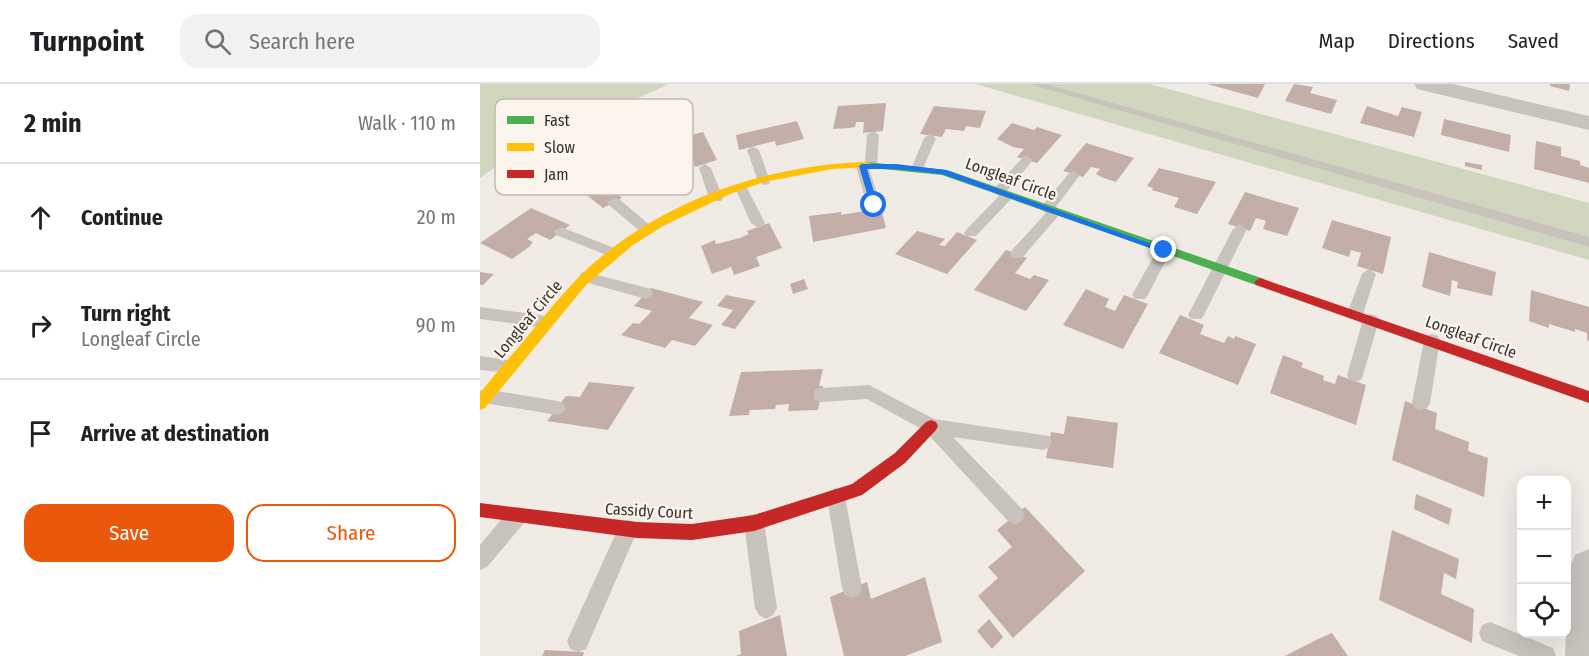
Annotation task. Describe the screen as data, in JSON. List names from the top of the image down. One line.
{"streets":{"street":["Longleaf Circle","Cassidy Court"]},"legend":["Fast","Slow","Jam"],"page":{"header":"Turnpoint","search":"Search here","nav":["Map","Directions","Saved"],"heading":["2 min","Walk · 110 m"],"list":[["Continue","20 m"],["Turn right","Longleaf Circle","90 m"],"Arrive at destination"],"map_buttons":["+","−"],"buttons":["Save","Share"]}}
